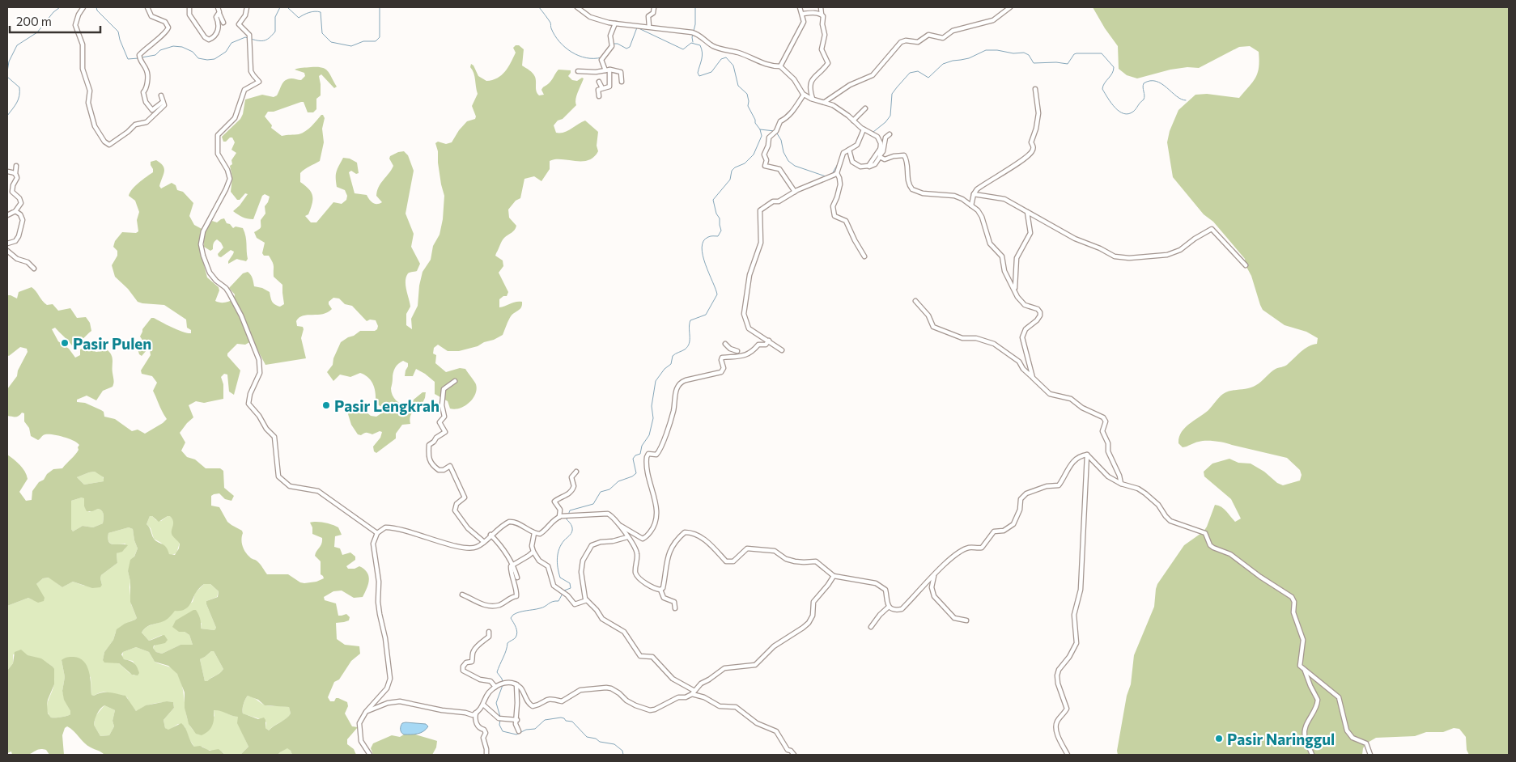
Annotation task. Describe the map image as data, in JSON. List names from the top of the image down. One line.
{"places":["Pasir Pulen","Pasir Lengkrah","Pasir Naringgul"],"scale_bar":"200 m"}
